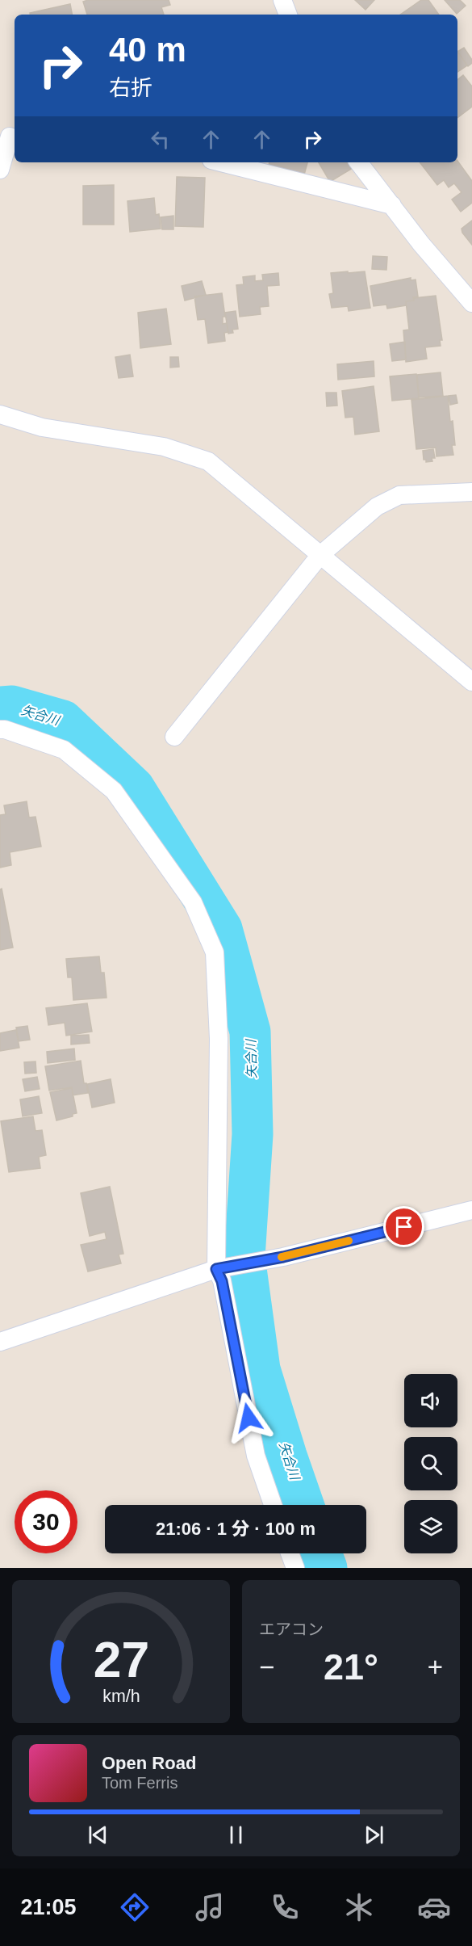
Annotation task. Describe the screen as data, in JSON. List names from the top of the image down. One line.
{"water":["矢合川"],"page":{"turn":["40 m","右折"],"limit":"30","trip":"21:06 · 1 分 · 100 m","tile":"エアコン","heat":["−","21°","+"],"song":["Open Road","Tom Ferris"],"tabs":"21:05","gauge":["27","km/h"]}}
